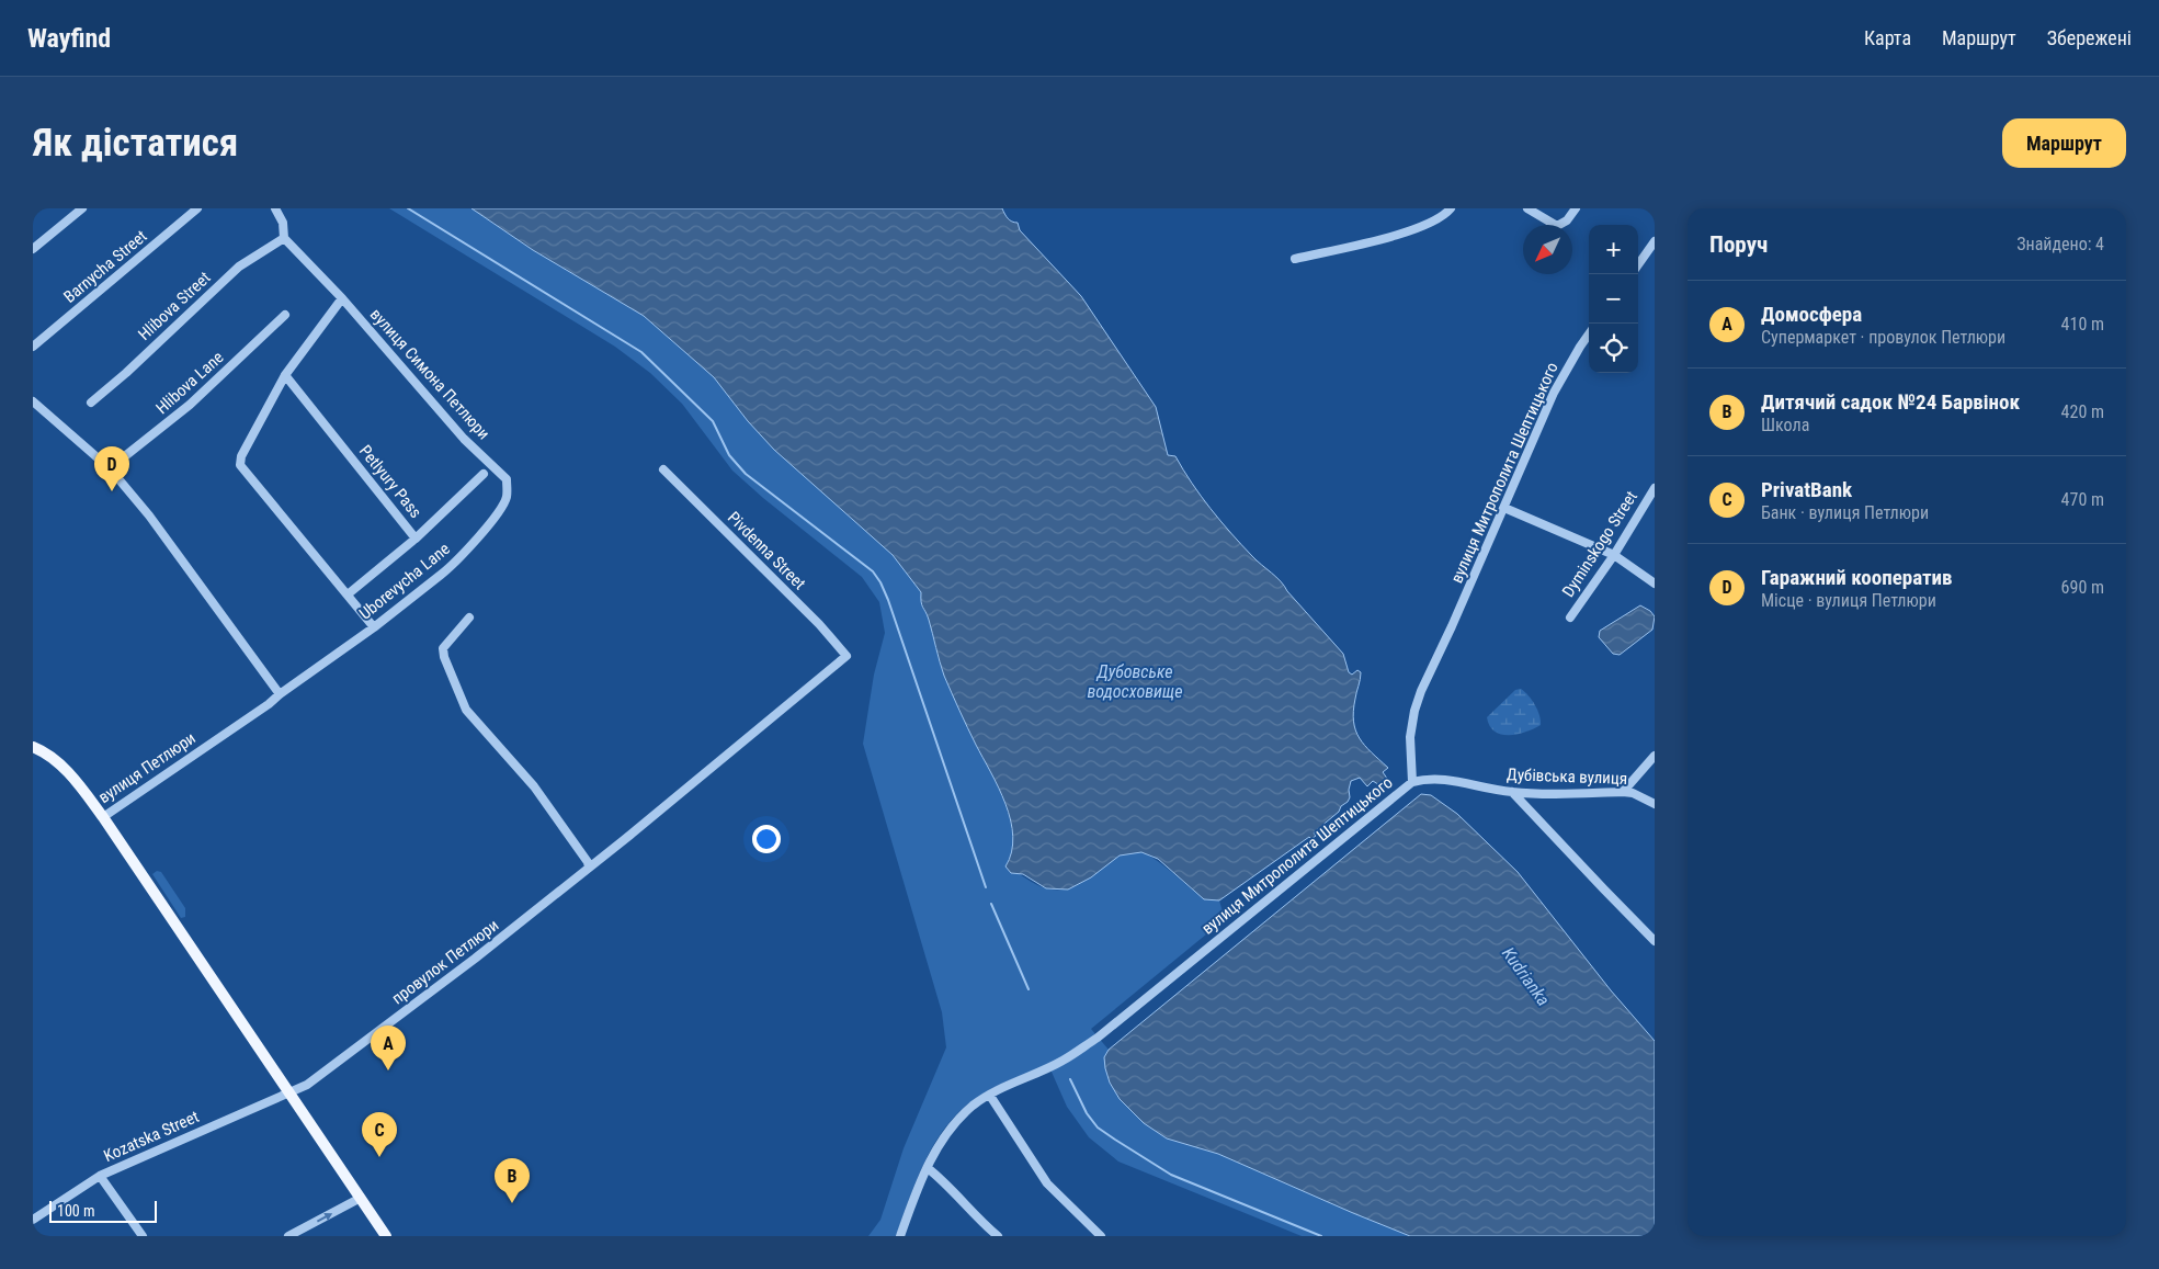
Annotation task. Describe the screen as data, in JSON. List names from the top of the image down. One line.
{"streets":{"main road":["вулиця Петлюри"],"street":["Barnycha Street","Hlibova Street","вулиця Симона Петлюри","Hlibova Lane","вулиця Митрополита Шептицького","Petlyury Pass","Dyminskogo Street","Pivdenna Street","Uborevycha Lane","Дубівська вулиця","провулок Петлюри","Kozatska Street"]},"crossings":[["Hlibova Street","вулиця Симона Петлюри"],["вулиця Симона Петлюри","Uborevycha Lane"],["вулиця Митрополита Шептицького","Дубівська вулиця"],["Pivdenna Street","провулок Петлюри"],["Uborevycha Lane","вулиця Петлюри"],["вулиця Петлюри","провулок Петлюри"],["вулиця Петлюри","Kozatska Street"],["провулок Петлюри","Kozatska Street"]],"water":["Дубовське водосховище","Kudrianka"],"scale_bar":"100 m","north":"bottom left","page":{"header":"Wayfind","nav":["Карта","Маршрут","Збережені"],"buttons":"Маршрут","title":"Як дістатися","heading":["Поруч","Знайдено: 4"],"map_buttons":["+","−"],"list":[{"mark":"A","name":"Домосфера","note":"Супермаркет · провулок Петлюри","value":"410 m"},{"mark":"B","name":"Дитячий садок №24 Барвінок","note":"Школа","value":"420 m"},{"mark":"C","name":"PrivatBank","note":"Банк · вулиця Петлюри","value":"470 m"},{"mark":"D","name":"Гаражний кооператив","note":"Місце · вулиця Петлюри","value":"690 m"}],"pins":["D","A","C","B"],"scale":"100 m"}}
